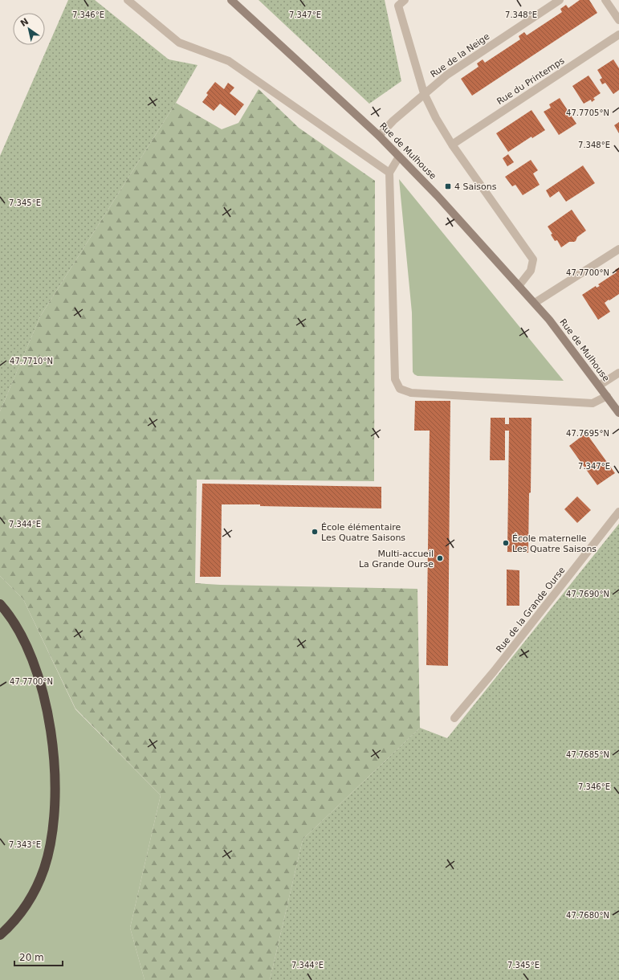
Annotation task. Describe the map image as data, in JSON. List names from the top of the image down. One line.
{"streets":{"main road":["Rue de Mulhouse"],"street":["Rue de la Neige","Rue du Printemps","Rue de la Grande Ourse"]},"crossings":[["Rue de la Neige","Rue de Mulhouse"]],"places":{"transit":["4 Saisons"],"other":["École élémentaire Les Quatre Saisons","École maternelle Les Quatre Saisons","Multi-accueil La Grande Ourse"]},"scale_bar":"20 m","north":"top left","coordinates":["7.346°E","7.347°E","7.348°E","47.7705°N","7.345°E","47.7700°N","47.7710°N","47.7695°N","7.344°E","47.7690°N","47.7685°N","7.343°E","47.7680°N"]}
